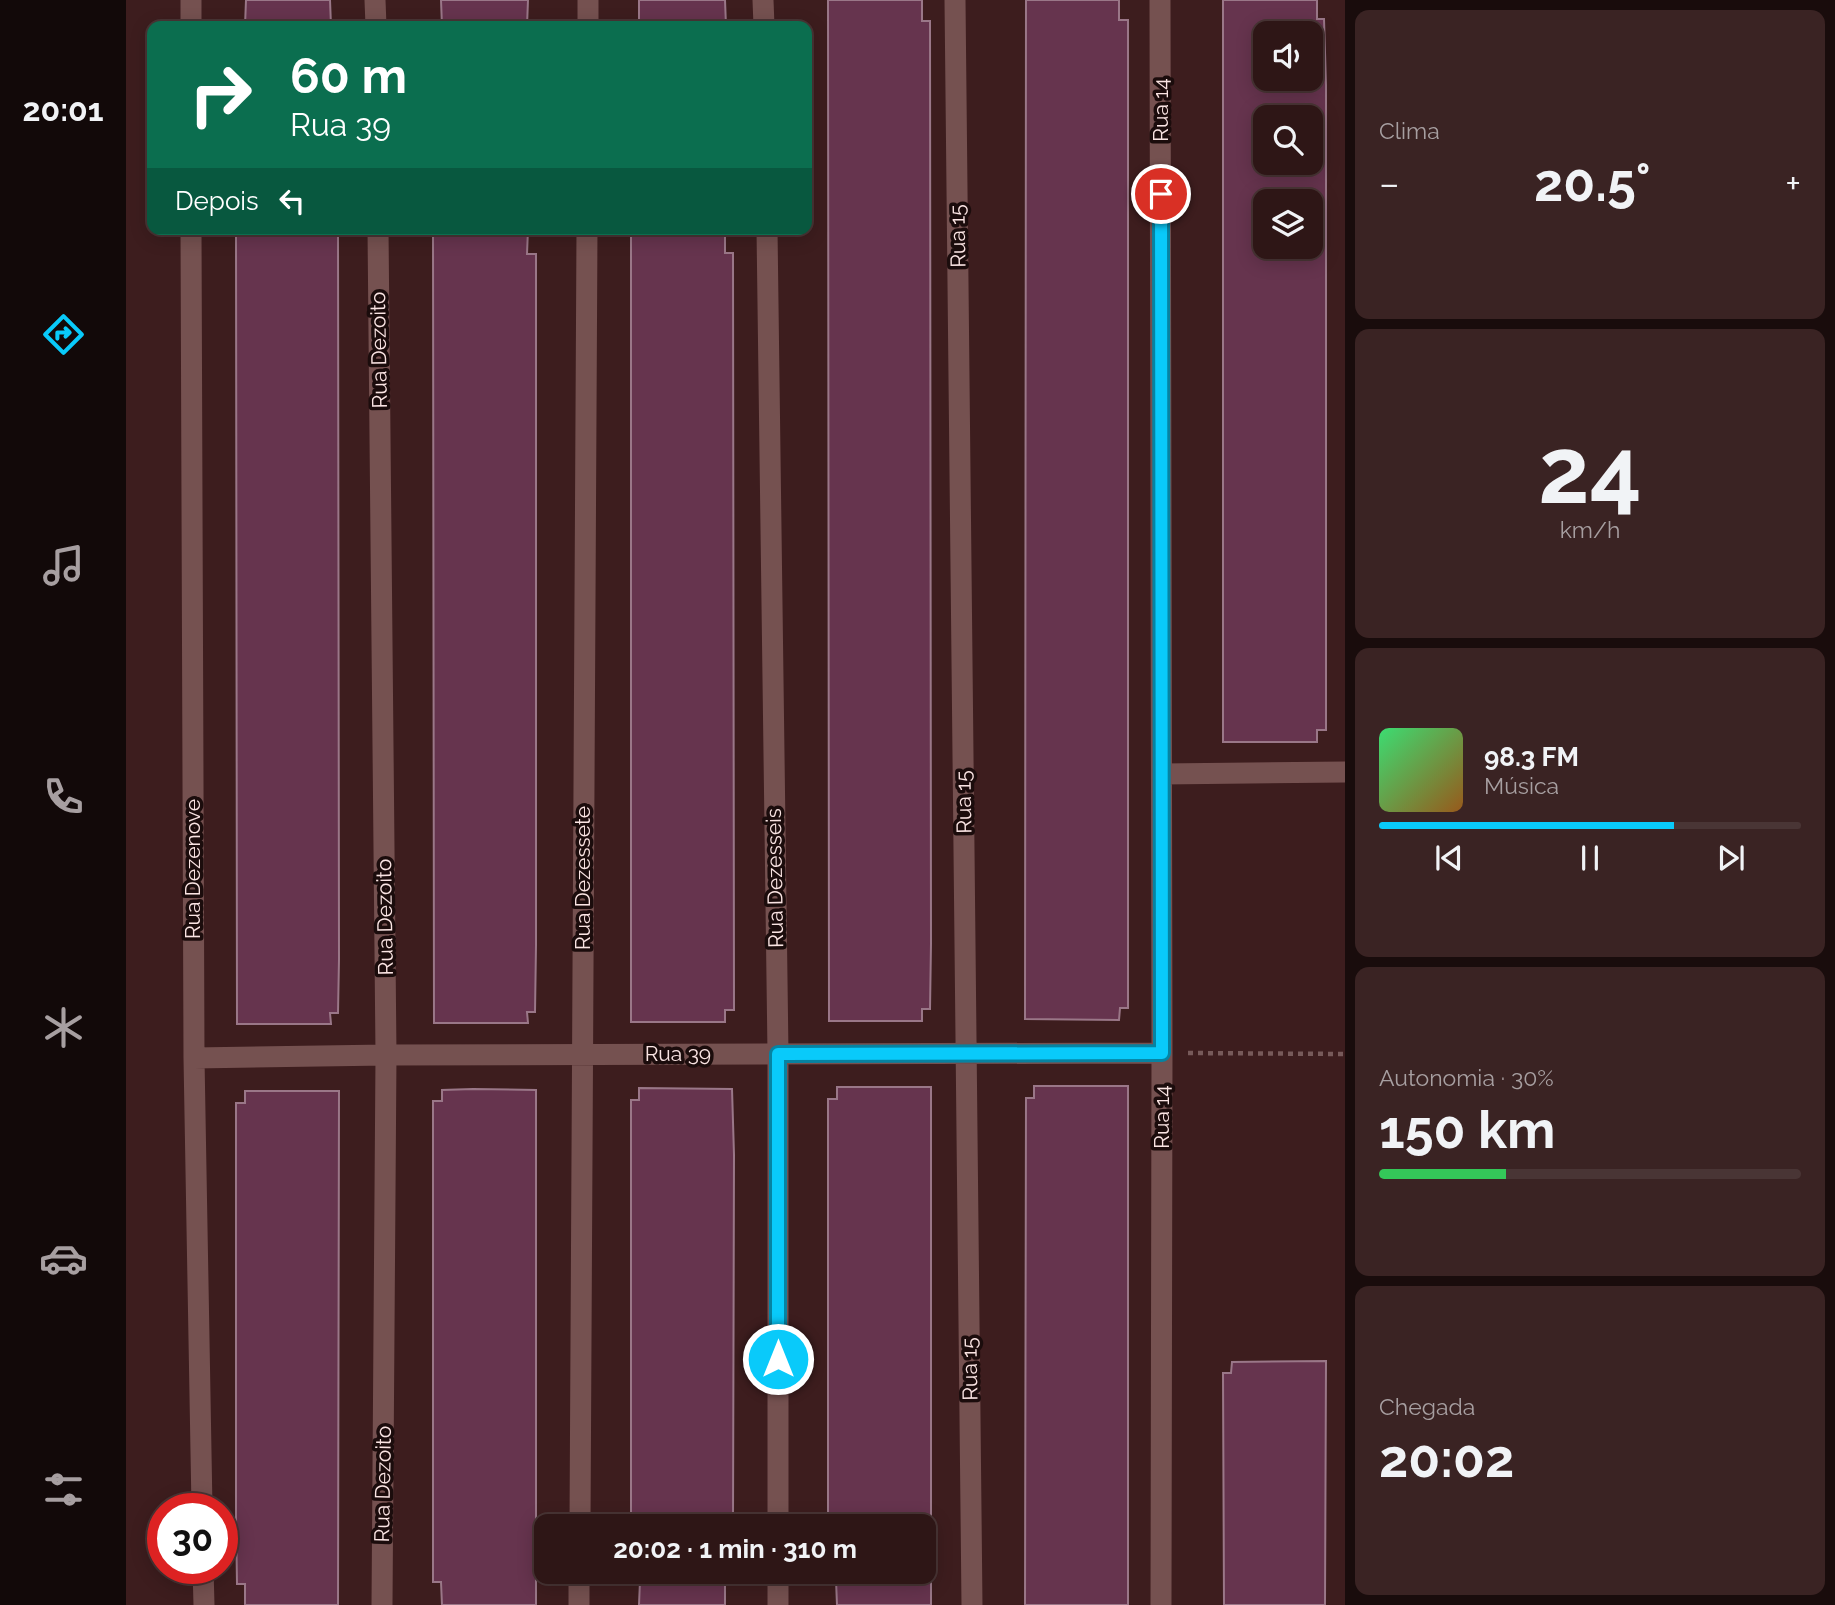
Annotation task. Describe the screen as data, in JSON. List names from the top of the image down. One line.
{"streets":{"street":["Rua 14","Rua 15","Rua Dezoito","Rua Dezenove","Rua Dezessete","Rua Dezesseis","Rua 39"]},"crossings":[["Rua 14","Rua 39"],["Rua 15","Rua 39"],["Rua Dezoito","Rua 39"],["Rua Dezenove","Rua 39"],["Rua Dezessete","Rua 39"],["Rua Dezesseis","Rua 39"]],"page":{"tabs":"20:01","tile":["Clima",["24","km/h"],["Autonomia · 30%","150 km"],["Chegada","20:02"]],"turn":["60 m","Rua 39"],"heat":["−","20.5°","+"],"then":"Depois","song":["98.3 FM","Música"],"limit":"30","trip":"20:02 · 1 min · 310 m"}}
